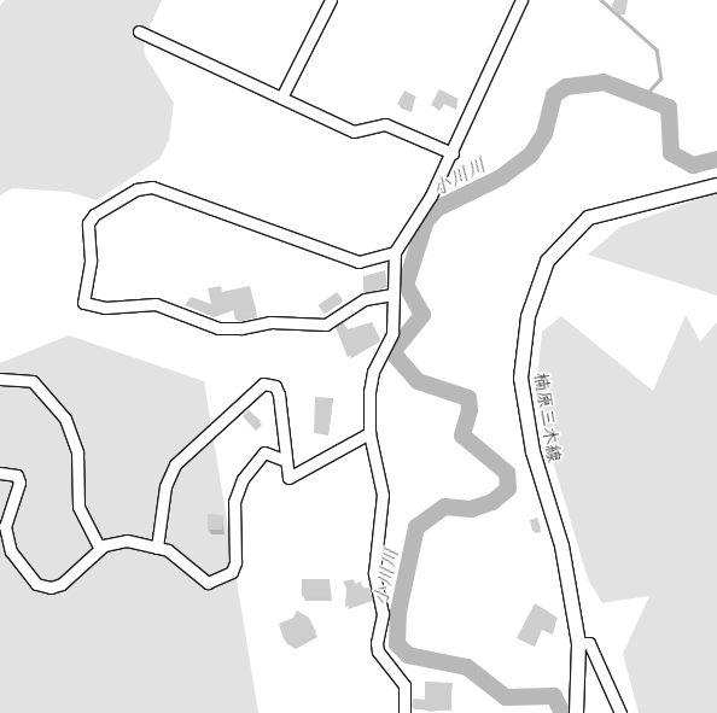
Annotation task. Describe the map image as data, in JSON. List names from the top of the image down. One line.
{"streets":{"main road":["楠原三木線"]},"water":["小川川"]}
